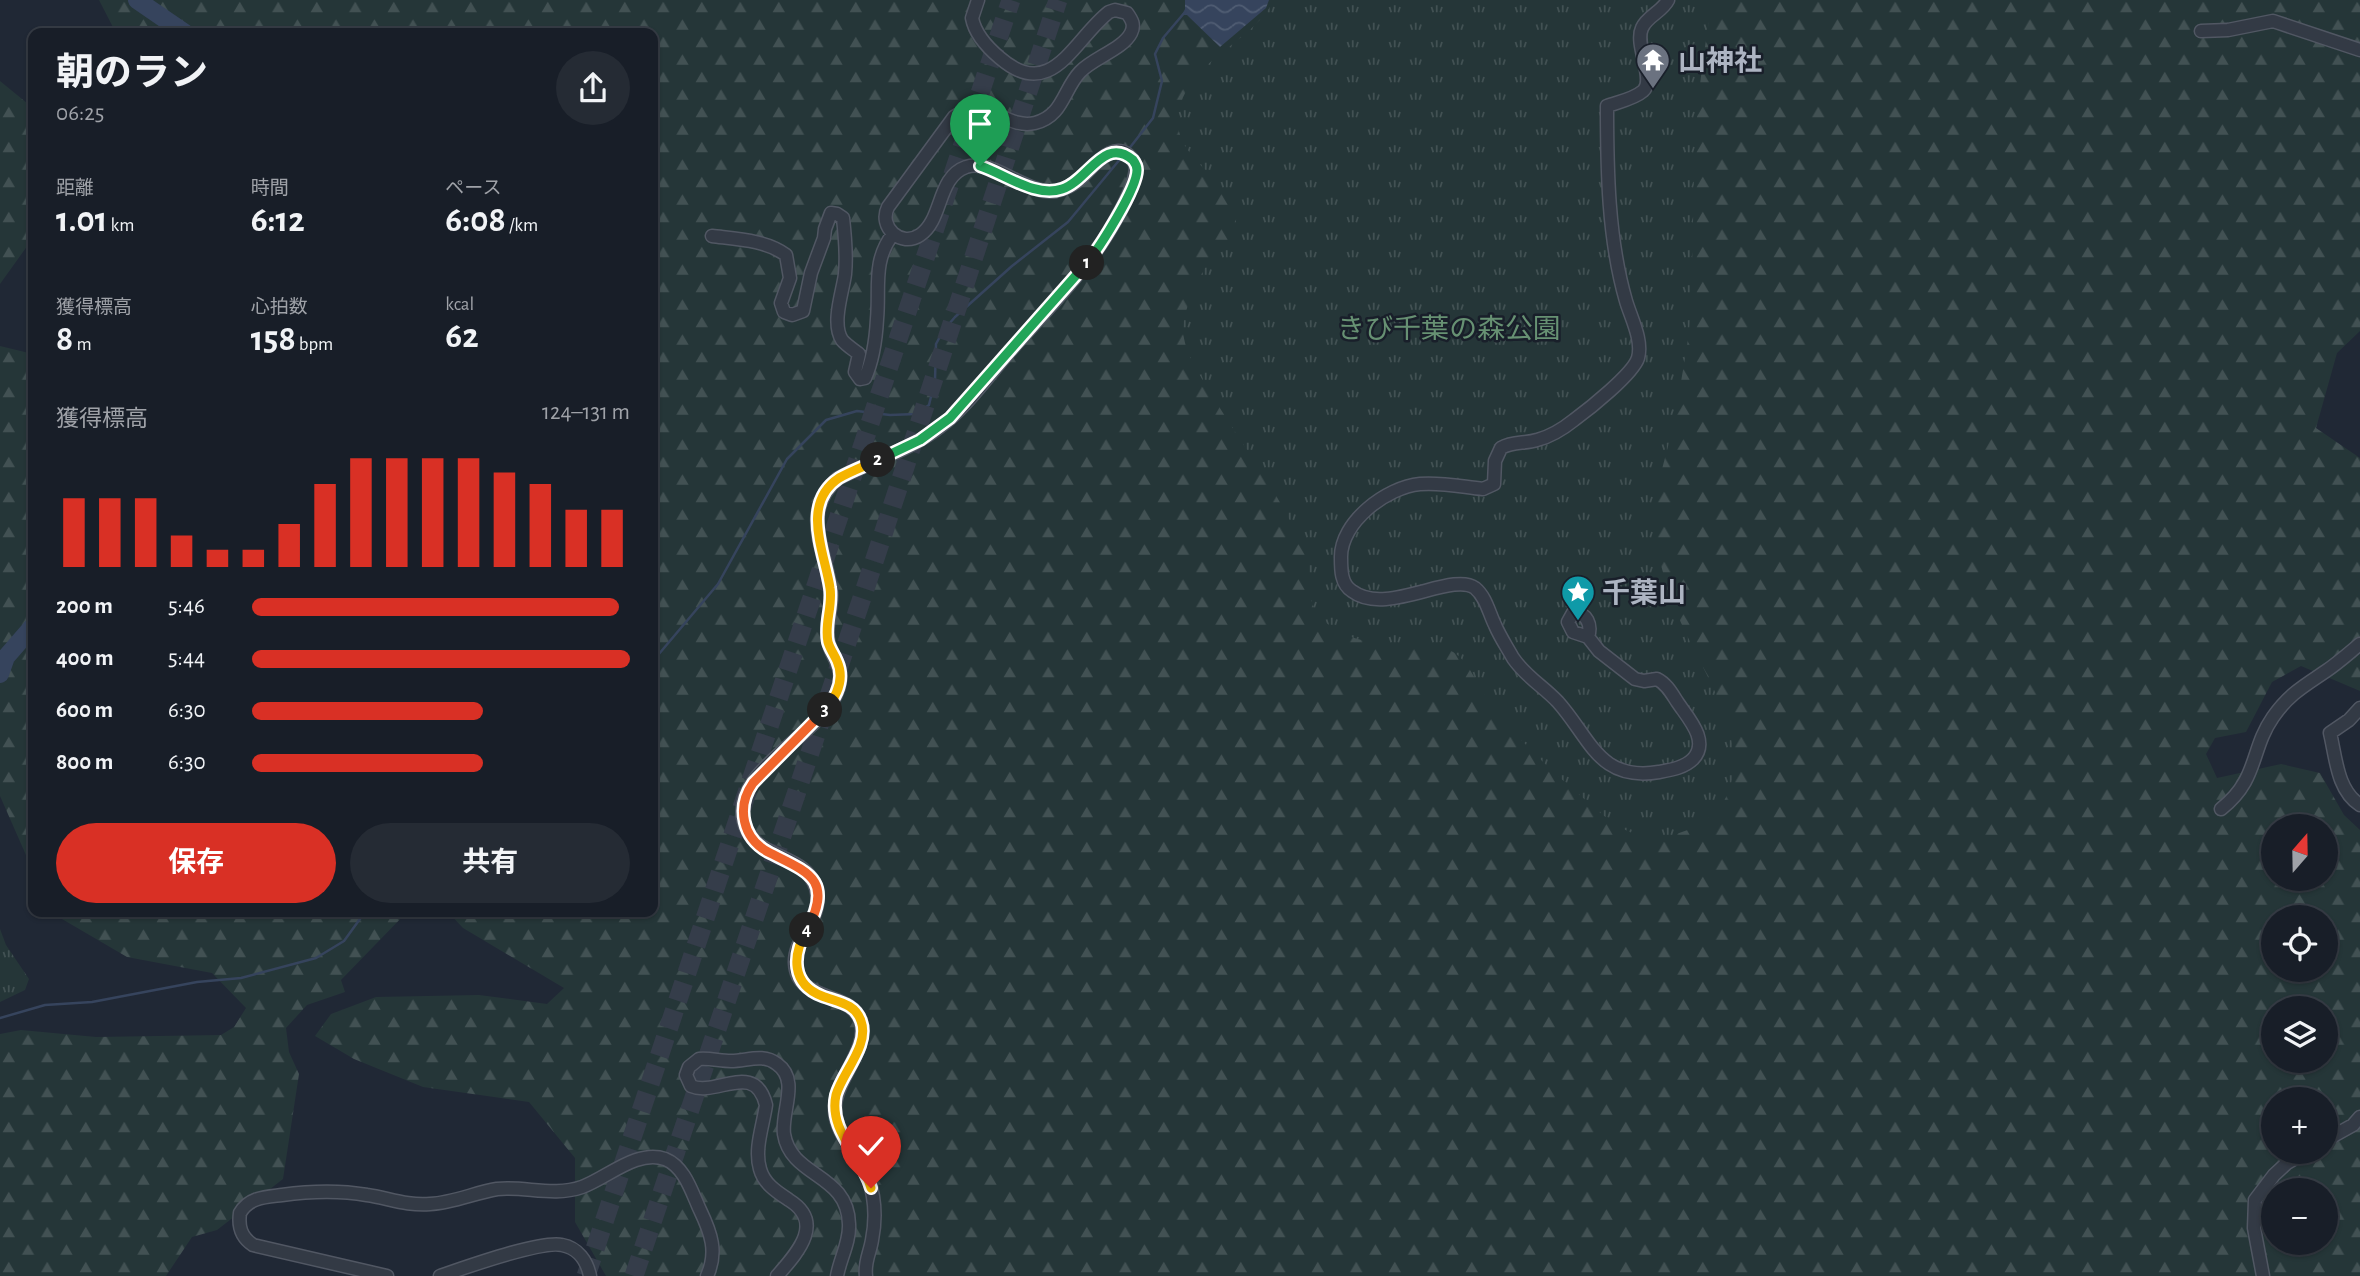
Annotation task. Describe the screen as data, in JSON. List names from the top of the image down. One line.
{"parks":["きび千葉の森公園"],"places":{"temple":["山神社"],"place":["千葉山"]},"north":"top","page":{"heading":["朝のラン","06:25"],"stats":[["距離","1.01 km"],["時間","6:12"],["ペース","6:08 /km"],["獲得標高","8 m"],["心拍数","158 bpm"],["kcal","62"]],"pins":["1","2","3","4"],"chart":["獲得標高","124–131 m"],"list":[{"name":"200 m","note":"5:46"},{"name":"400 m","note":"5:44"},{"name":"600 m","note":"6:30"},{"name":"800 m","note":"6:30"}],"buttons":["保存","共有"],"map_buttons":["+","−"]}}
